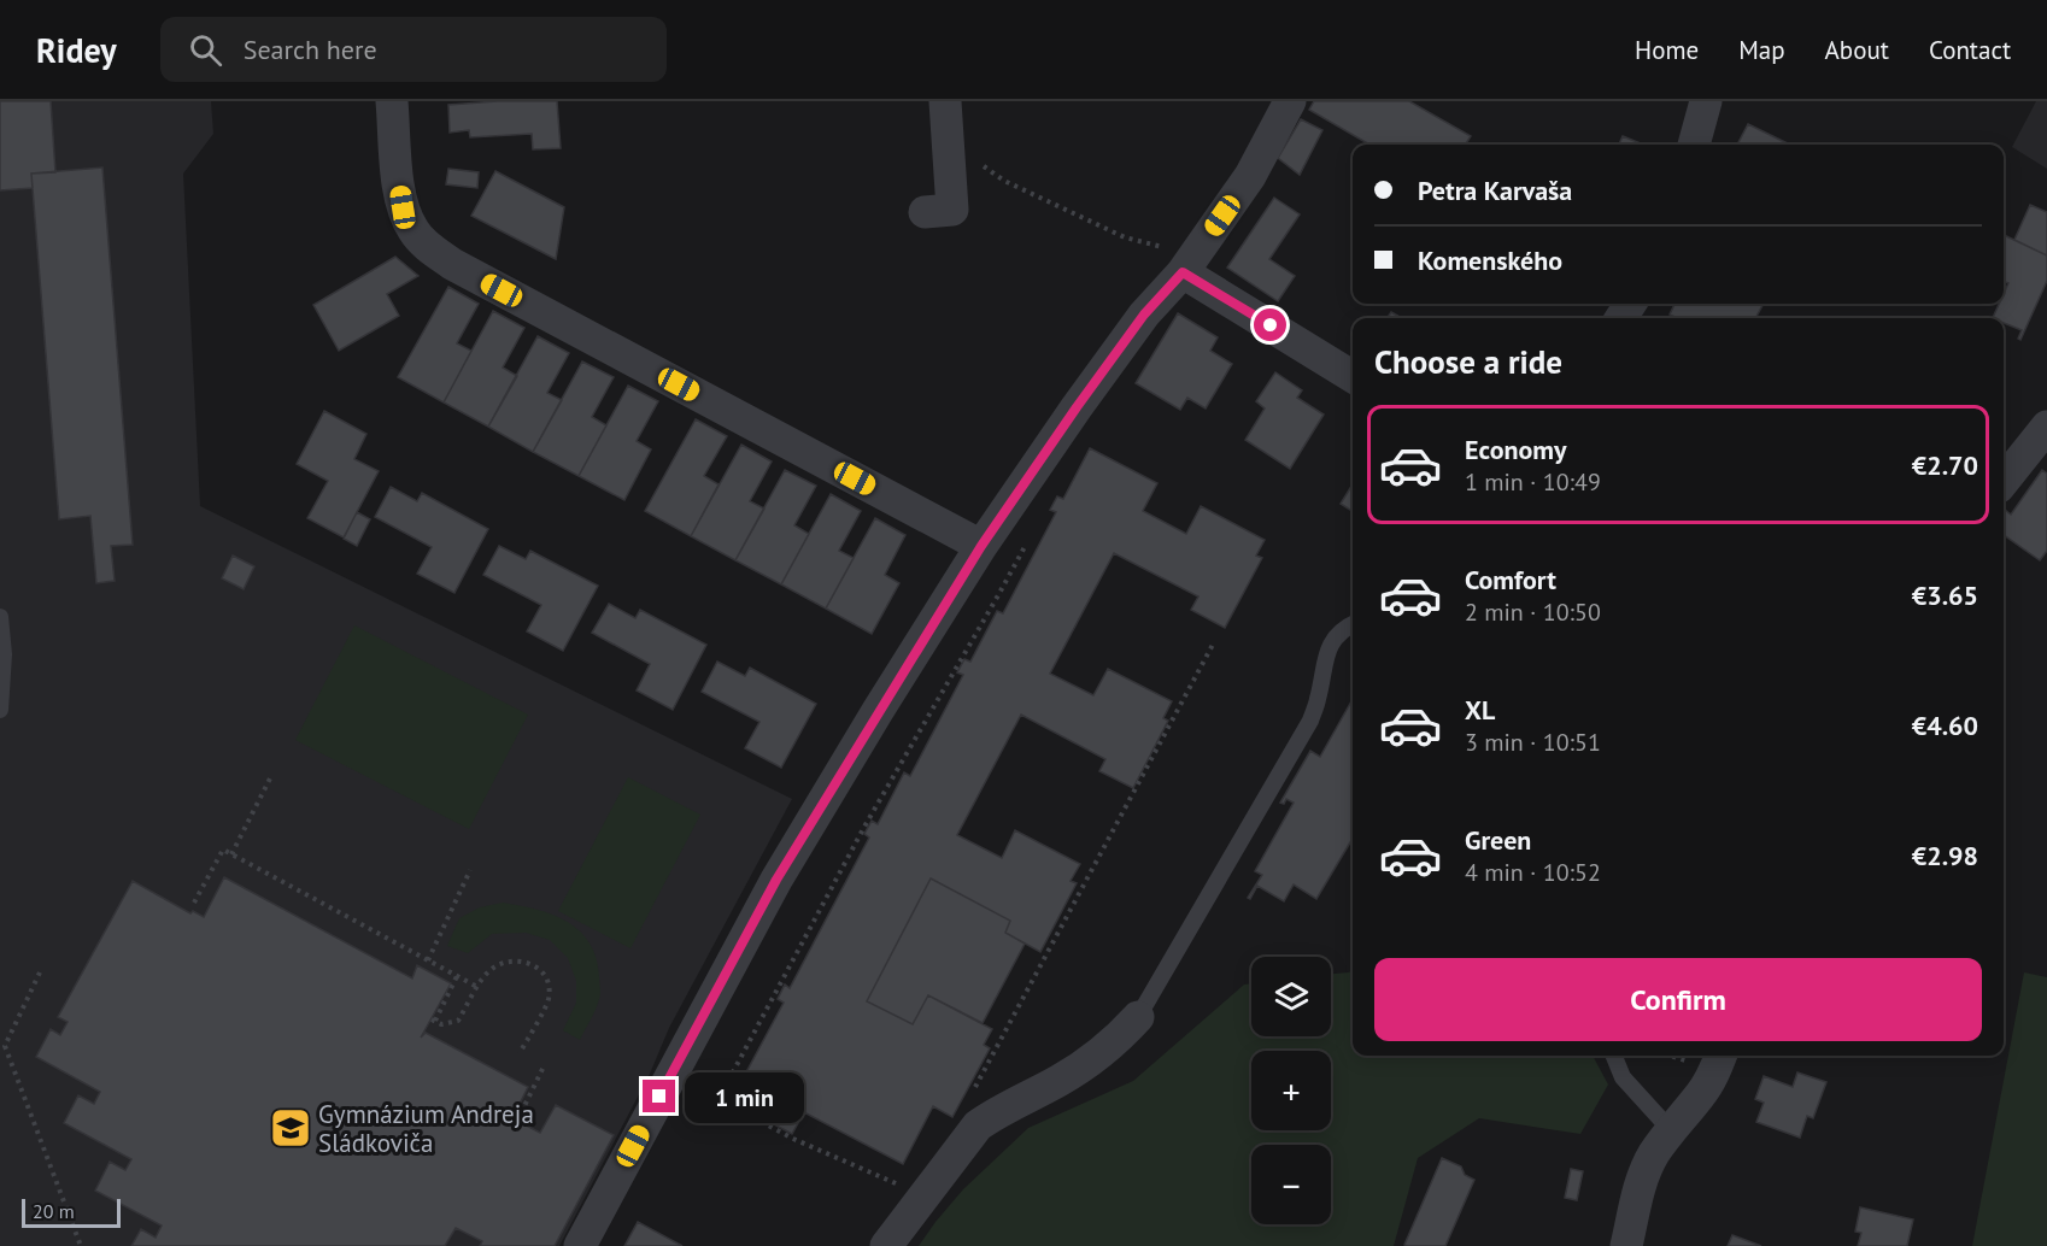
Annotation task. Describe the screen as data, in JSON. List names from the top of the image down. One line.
{"places":{"school or university":["Gymnázium Andreja Sládkoviča"]},"scale_bar":"20 m","page":{"header":"Ridey","search":"Search here","nav":["Home","Map","About","Contact"],"banner":["Petra Karvaša","Komenského"],"heading":"Choose a ride","list":[{"name":"Economy","note":"1 min · 10:49","value":"€2.70"},{"name":"Comfort","note":"2 min · 10:50","value":"€3.65"},{"name":"XL","note":"3 min · 10:51","value":"€4.60"},{"name":"Green","note":"4 min · 10:52","value":"€2.98"}],"buttons":"Confirm","map_buttons":["+","−"],"bubble":"1 min","scale":"20 m"}}
